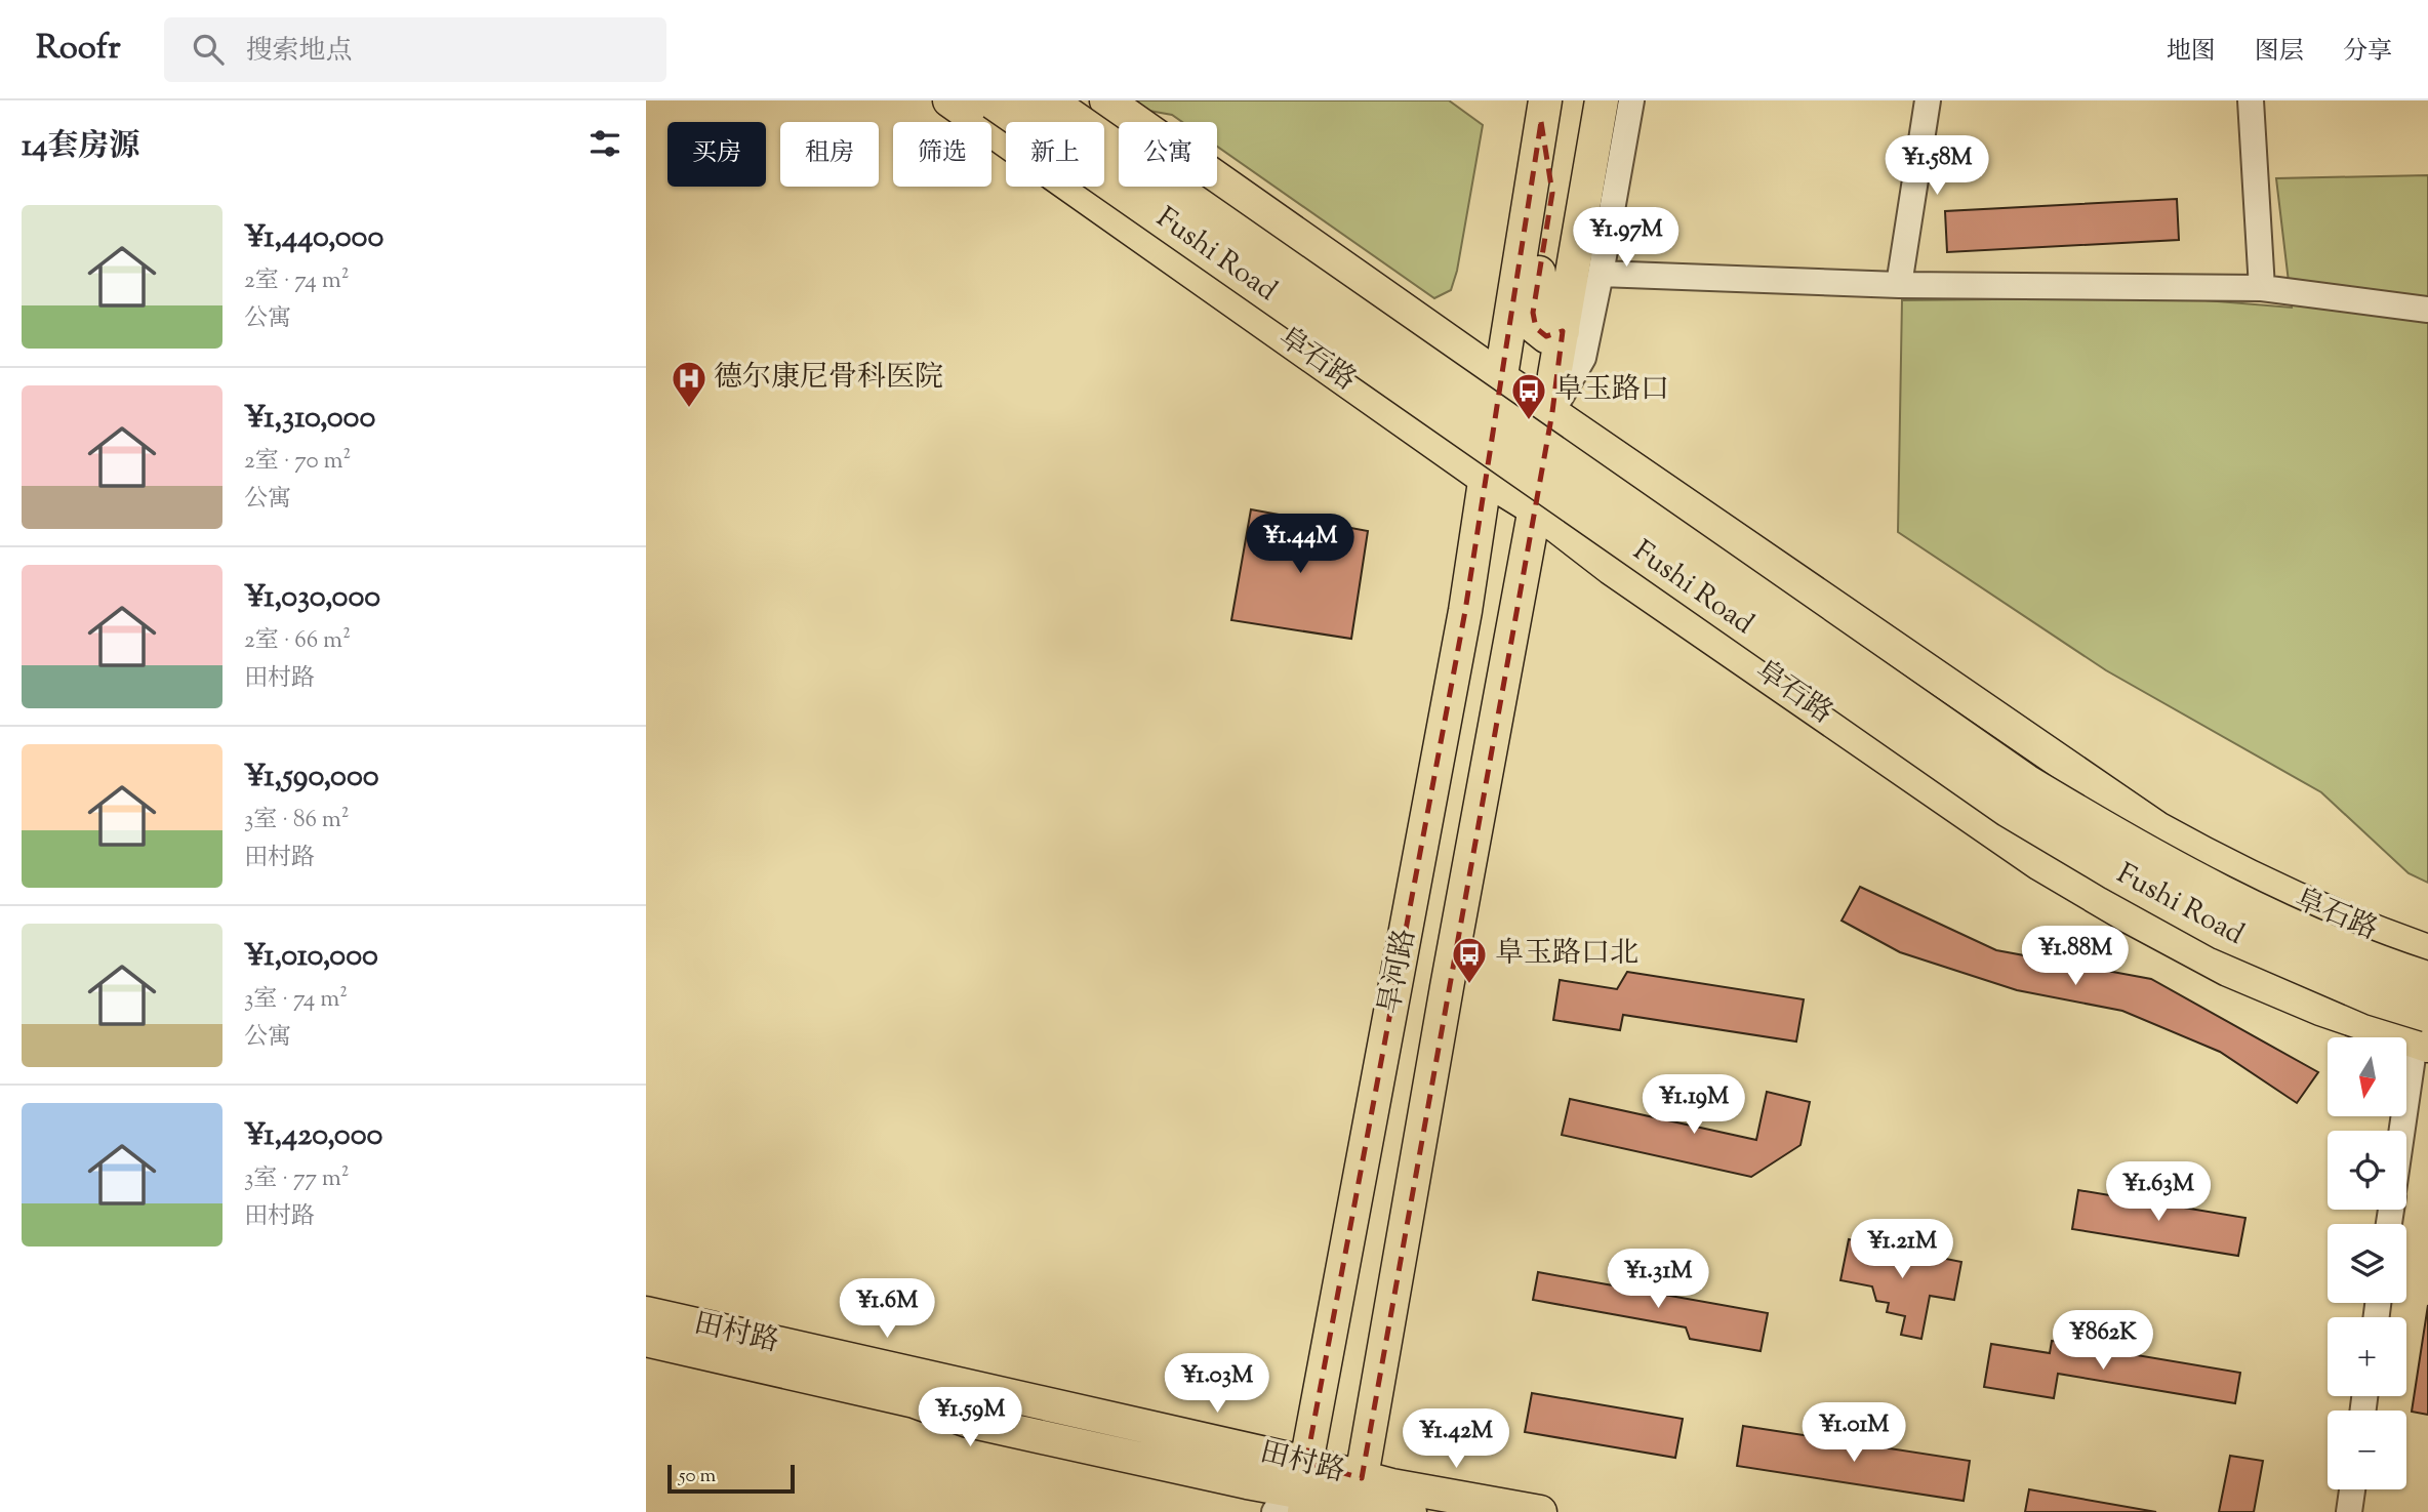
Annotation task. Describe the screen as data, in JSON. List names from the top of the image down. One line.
{"streets":{"highway":["Fushi Road"],"main road":["阜石路","旱河路","田村路"]},"crossings":[["Fushi Road","阜石路"],["阜石路","旱河路"],["旱河路","田村路"]],"places":{"hospital":["德尔康尼骨科医院"],"bus stop":["阜玉路口","阜玉路口北"]},"scale_bar":"50 m","north":"bottom","page":{"header":"Roofr","search":"搜索地点","nav":["地图","图层","分享"],"heading":"14套房源","chip":["买房","租房","筛选","新上","公寓"],"price":["¥1.58M","¥1.97M","¥1.44M","¥1.88M","¥1.19M","¥1.63M","¥1.21M","¥1.31M","¥1.6M","¥862K","¥1.03M","¥1.59M","¥1.01M","¥1.42M"],"list":[{"name":"¥1,440,000","note":"2室 · 74 m² · 公寓"},{"name":"¥1,310,000","note":"2室 · 70 m² · 公寓"},{"name":"¥1,030,000","note":"2室 · 66 m² · 田村路"},{"name":"¥1,590,000","note":"3室 · 86 m² · 田村路"},{"name":"¥1,010,000","note":"3室 · 74 m² · 公寓"},{"name":"¥1,420,000","note":"3室 · 77 m² · 田村路"}],"map_buttons":["+","−"],"scale":"50 m"}}
